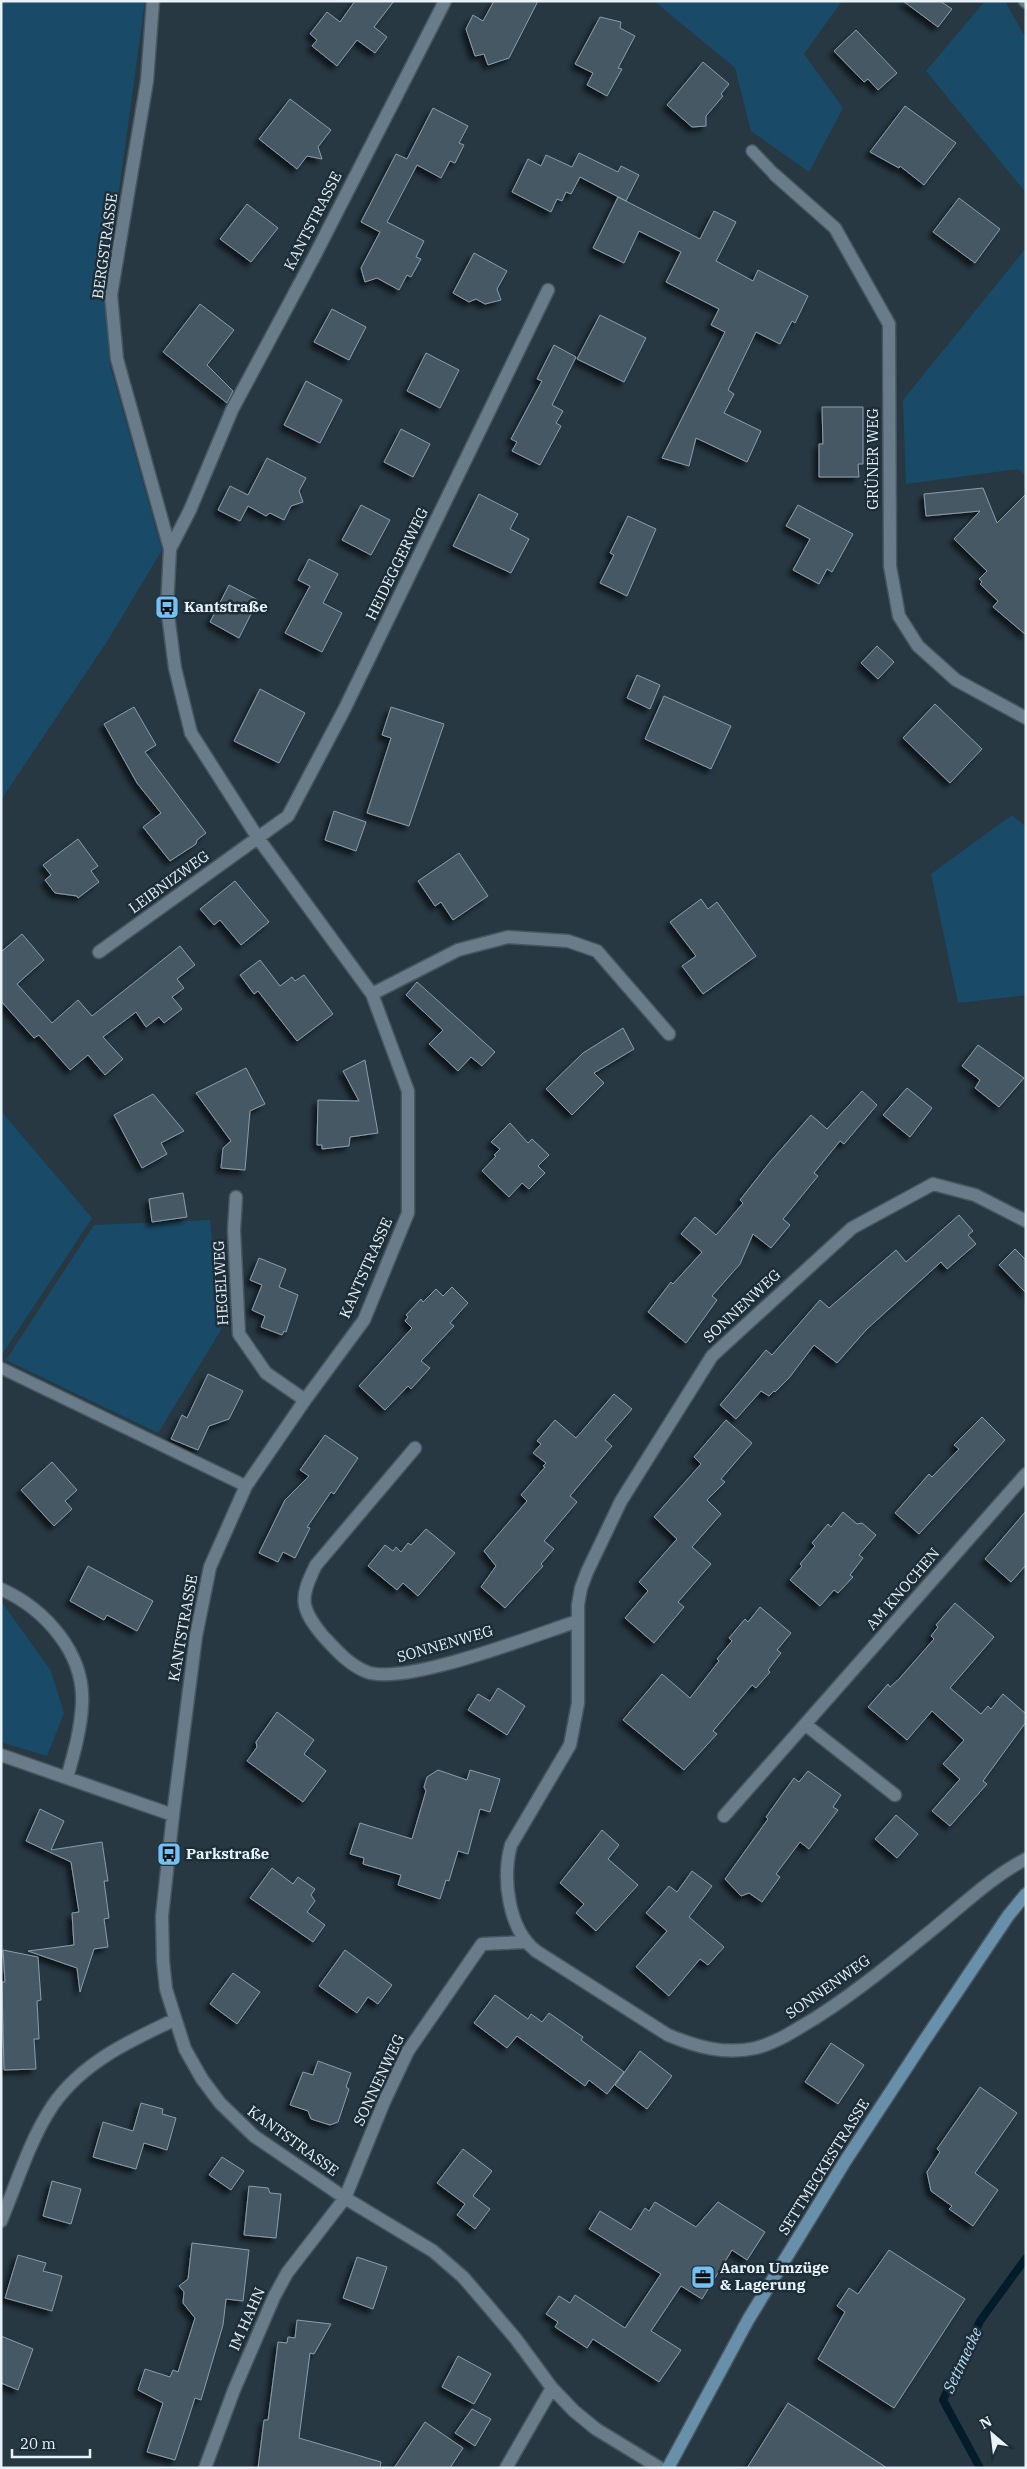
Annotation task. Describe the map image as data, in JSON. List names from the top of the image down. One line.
{"streets":{"street":["KANTSTRASSE","BERGSTRASSE","GRÜNER WEG","HEIDEGGERWEG","LEIBNIZWEG","HEGELWEG","SONNENWEG","AM KNOCHEN","SETTMECKESTRASSE","IM HAHN"]},"crossings":[["KANTSTRASSE","BERGSTRASSE"],["KANTSTRASSE","HEIDEGGERWEG"],["KANTSTRASSE","LEIBNIZWEG"],["KANTSTRASSE","HEGELWEG"],["KANTSTRASSE","SONNENWEG"],["KANTSTRASSE","IM HAHN"],["HEIDEGGERWEG","LEIBNIZWEG"],["SONNENWEG","IM HAHN"]],"water":["Settmecke"],"places":{"bus stop":["Kantstraße","Parkstraße"],"office":["Aaron Umzüge & Lagerung"]},"scale_bar":"20 m","north":"top left"}
